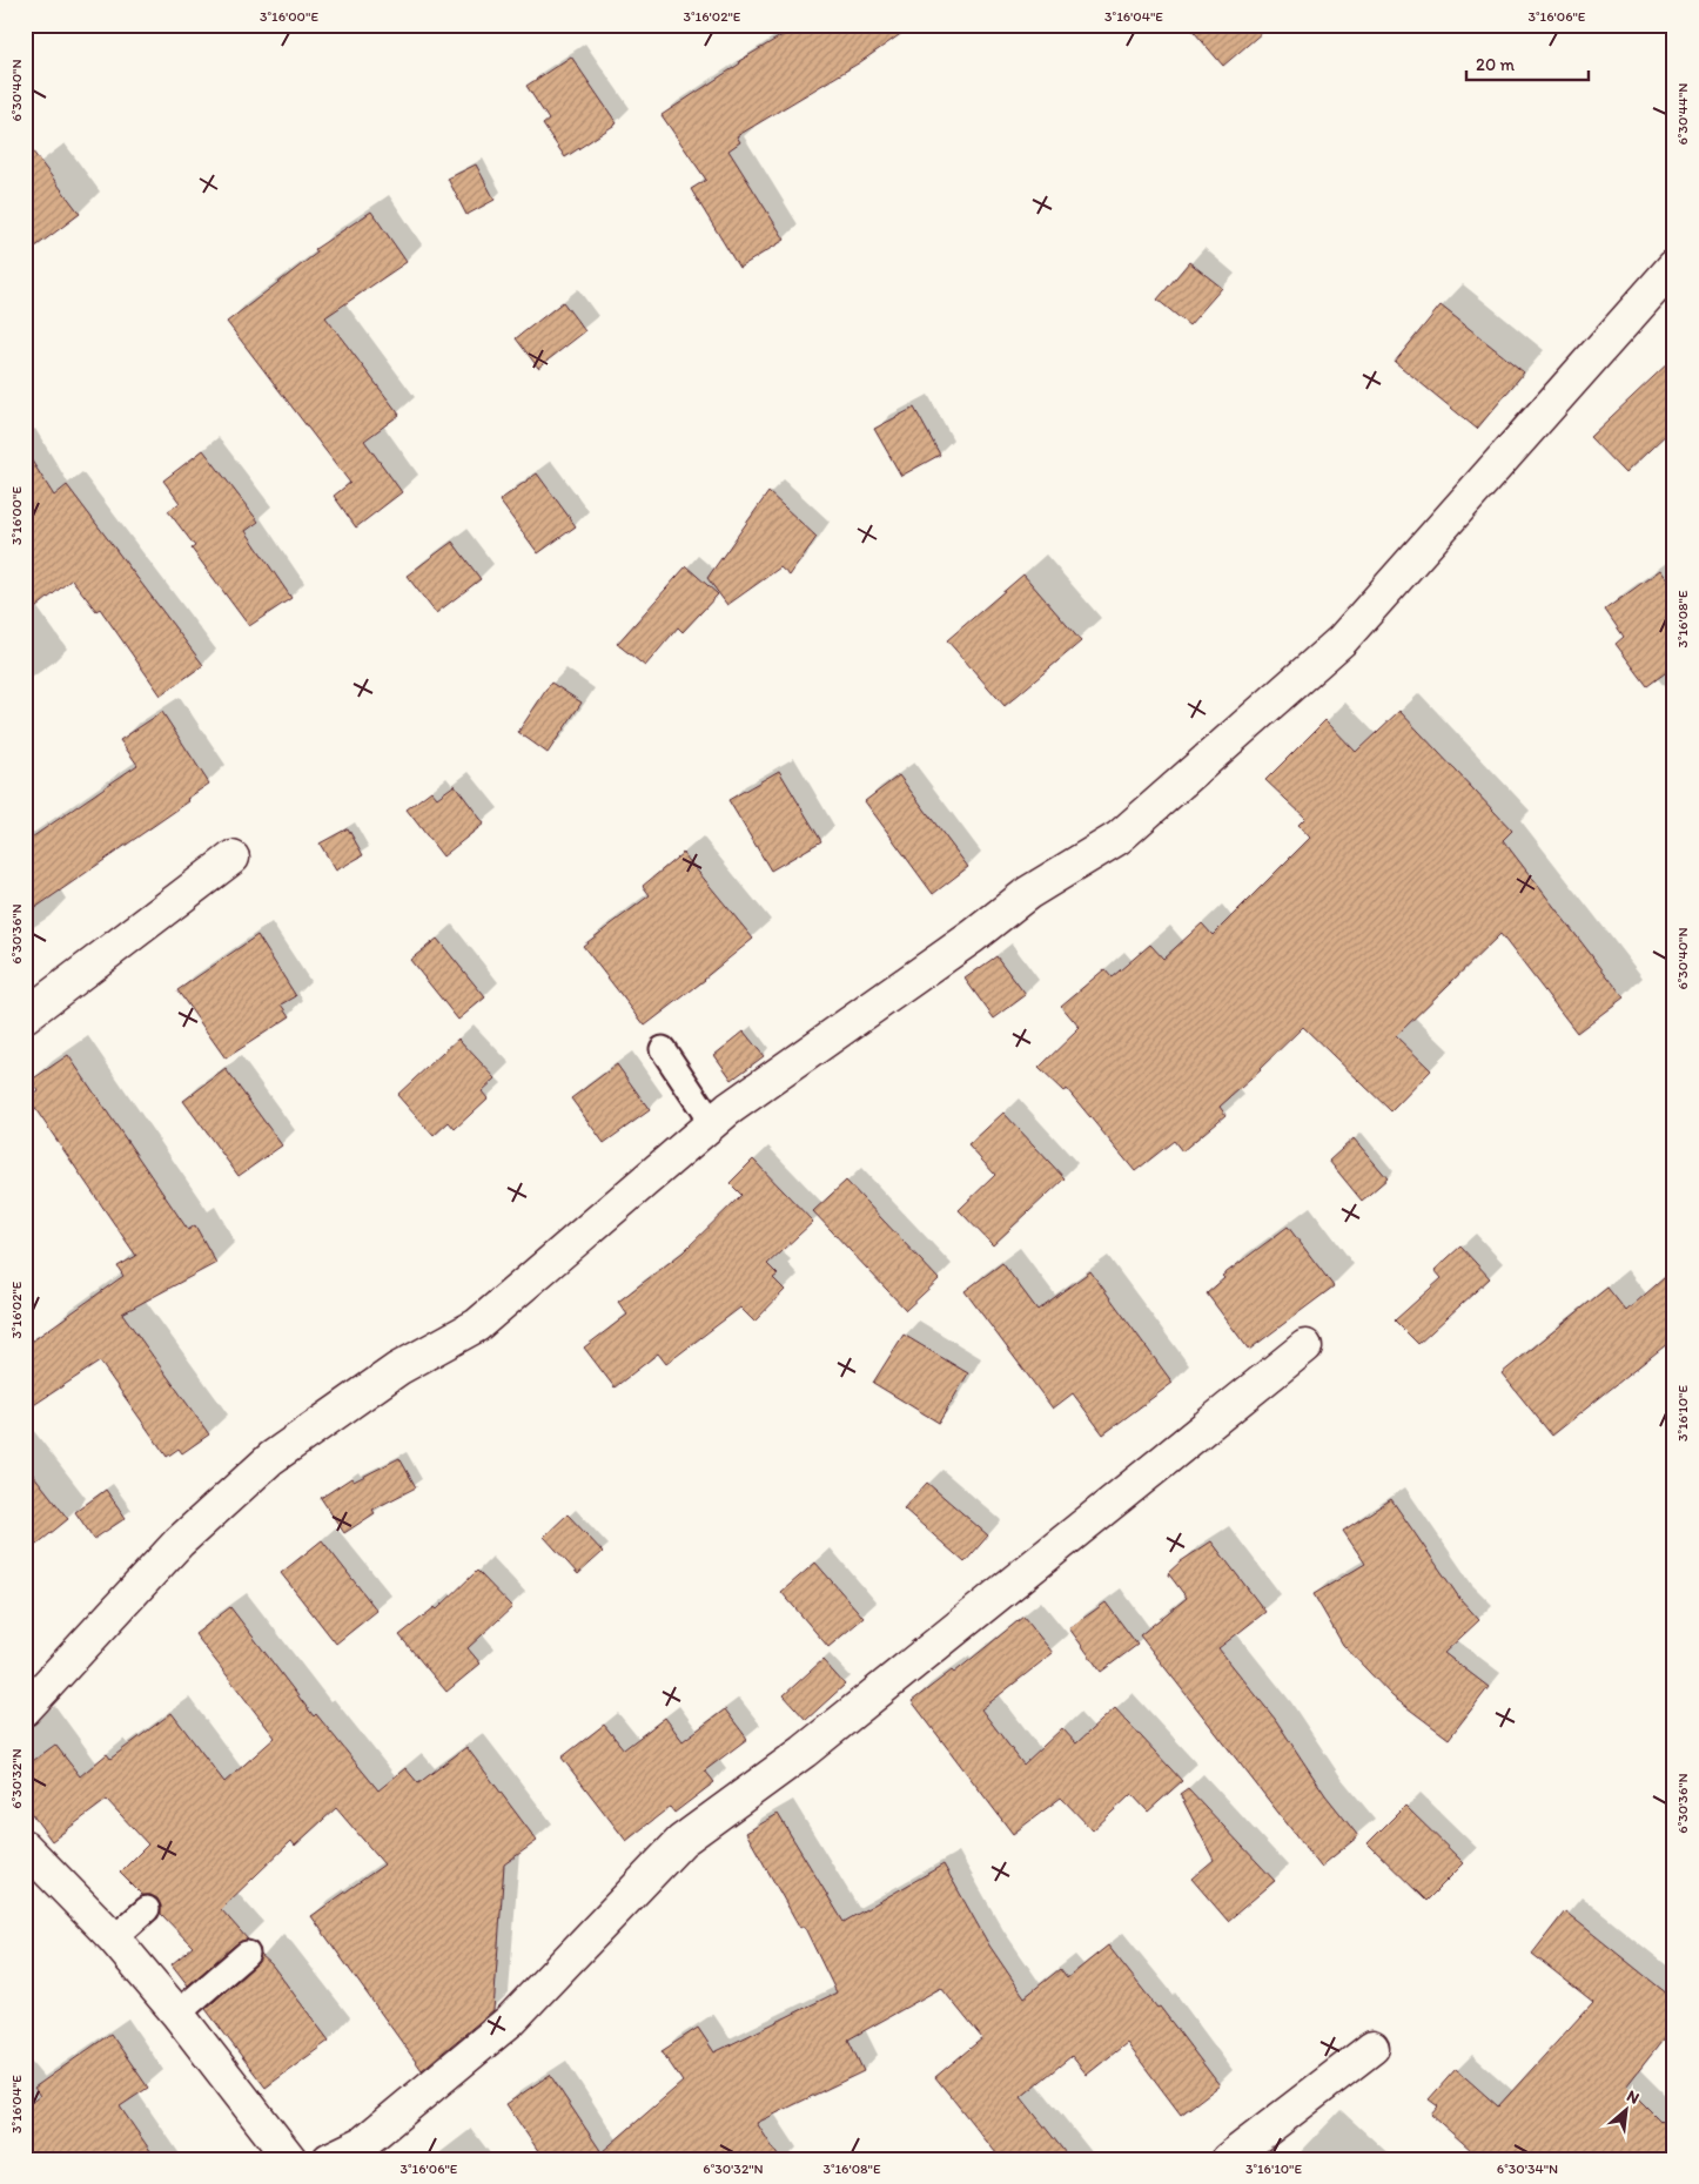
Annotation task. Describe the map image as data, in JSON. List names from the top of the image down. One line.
{"scale_bar":"20 m","north":"top right","coordinates":["3°16'00\"E","3°16'02\"E","3°16'04\"E","3°16'06\"E","6°30'40\"N","6°30'44\"N","3°16'08\"E","6°30'36\"N","3°16'10\"E","6°30'32\"N","6°30'34\"N"]}
